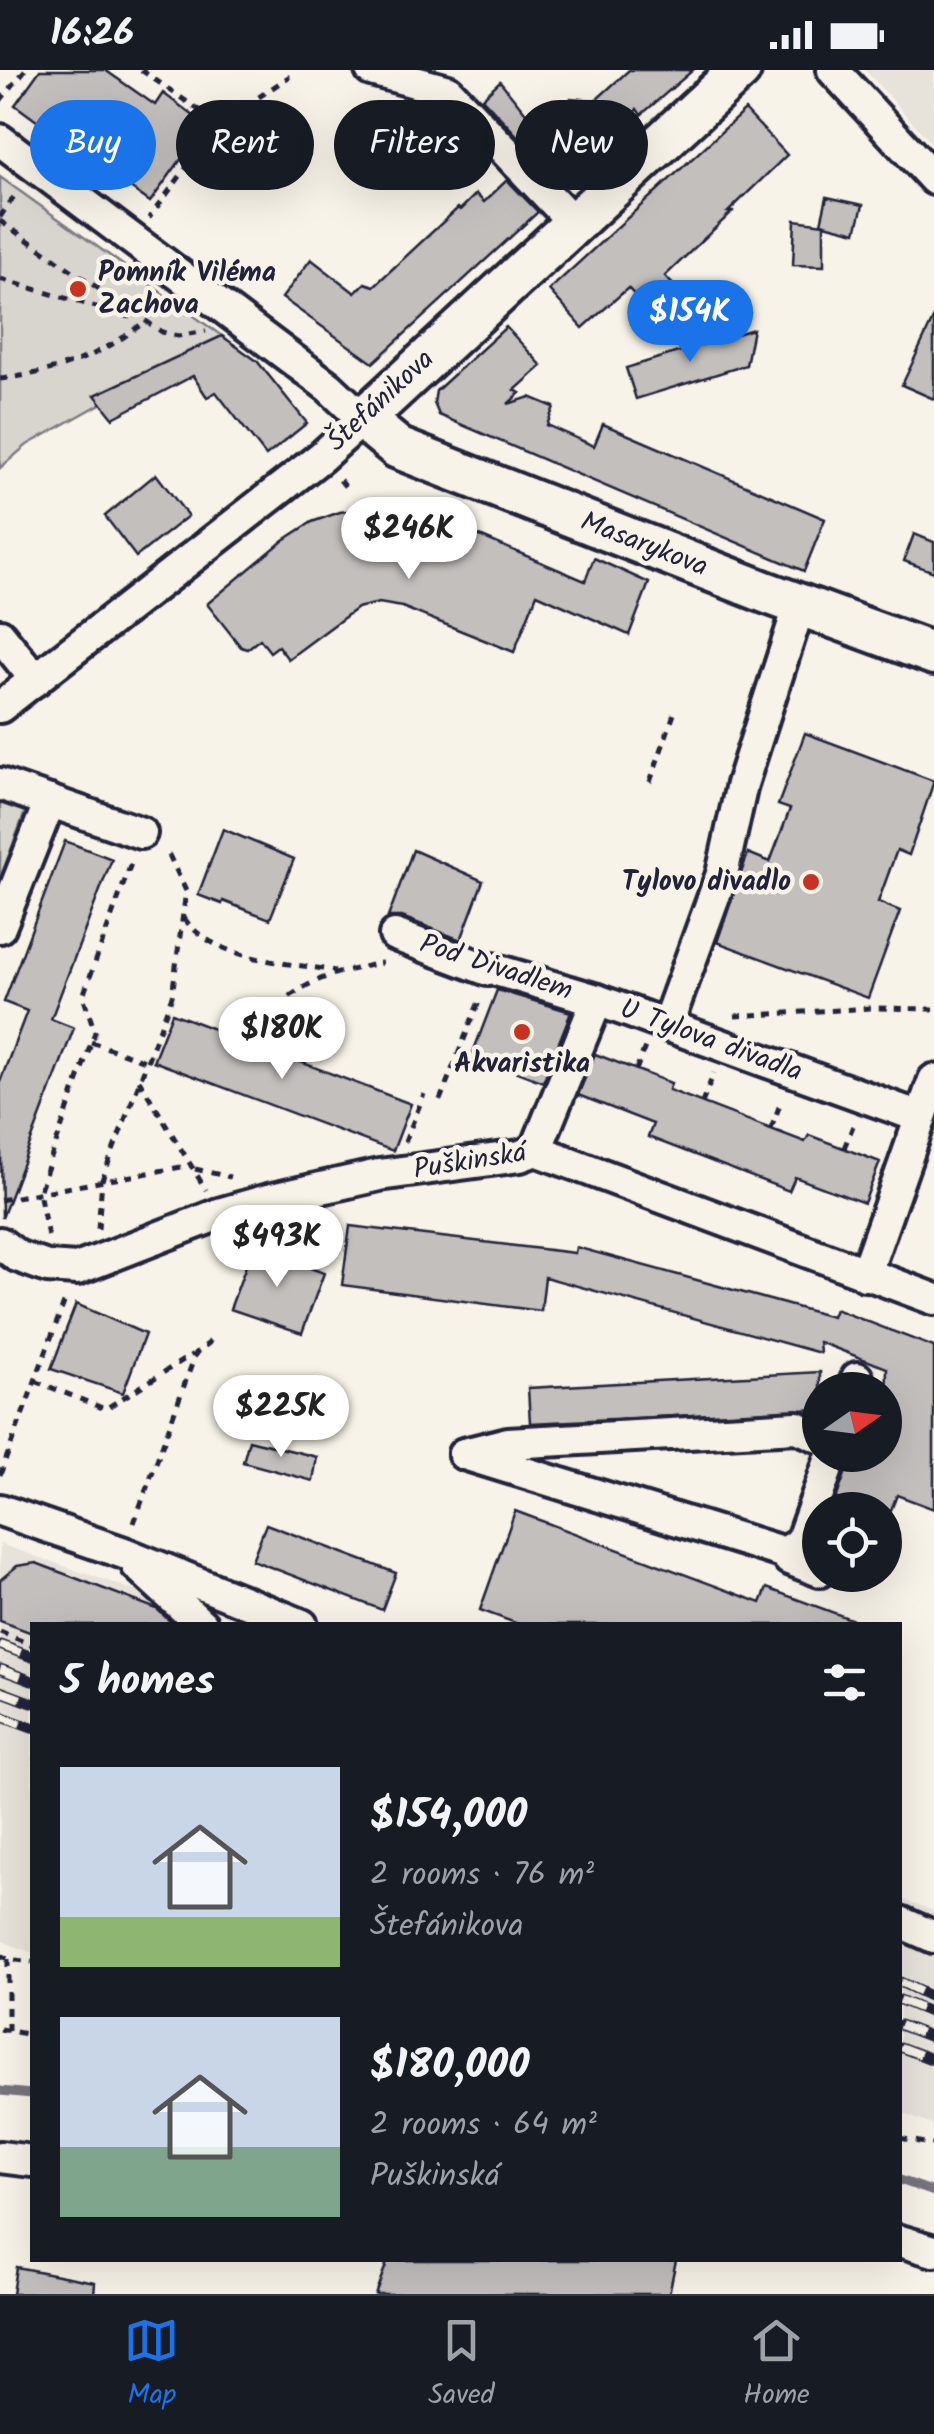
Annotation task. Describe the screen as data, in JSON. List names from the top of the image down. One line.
{"streets":{"main road":["Štefánikova","Masarykova"],"street":["Pod Divadlem","U Tylova divadla","Puškinská"]},"crossings":[["Štefánikova","Masarykova"],["Pod Divadlem","U Tylova divadla"],["U Tylova divadla","Puškinská"]],"places":["Pomník Viléma Zachova","Tylovo divadlo","Akvaristika"],"north":"right","page":{"status":"16:26","chip":["Buy","Rent","Filters","New"],"price":["$154K","$246K","$180K","$493K","$225K"],"heading":"5 homes","list":[{"name":"$154,000","note":"2 rooms · 76 m² · Štefánikova"},{"name":"$180,000","note":"2 rooms · 64 m² · Puškinská"}],"tabs":["Map","Saved","Home"]}}
